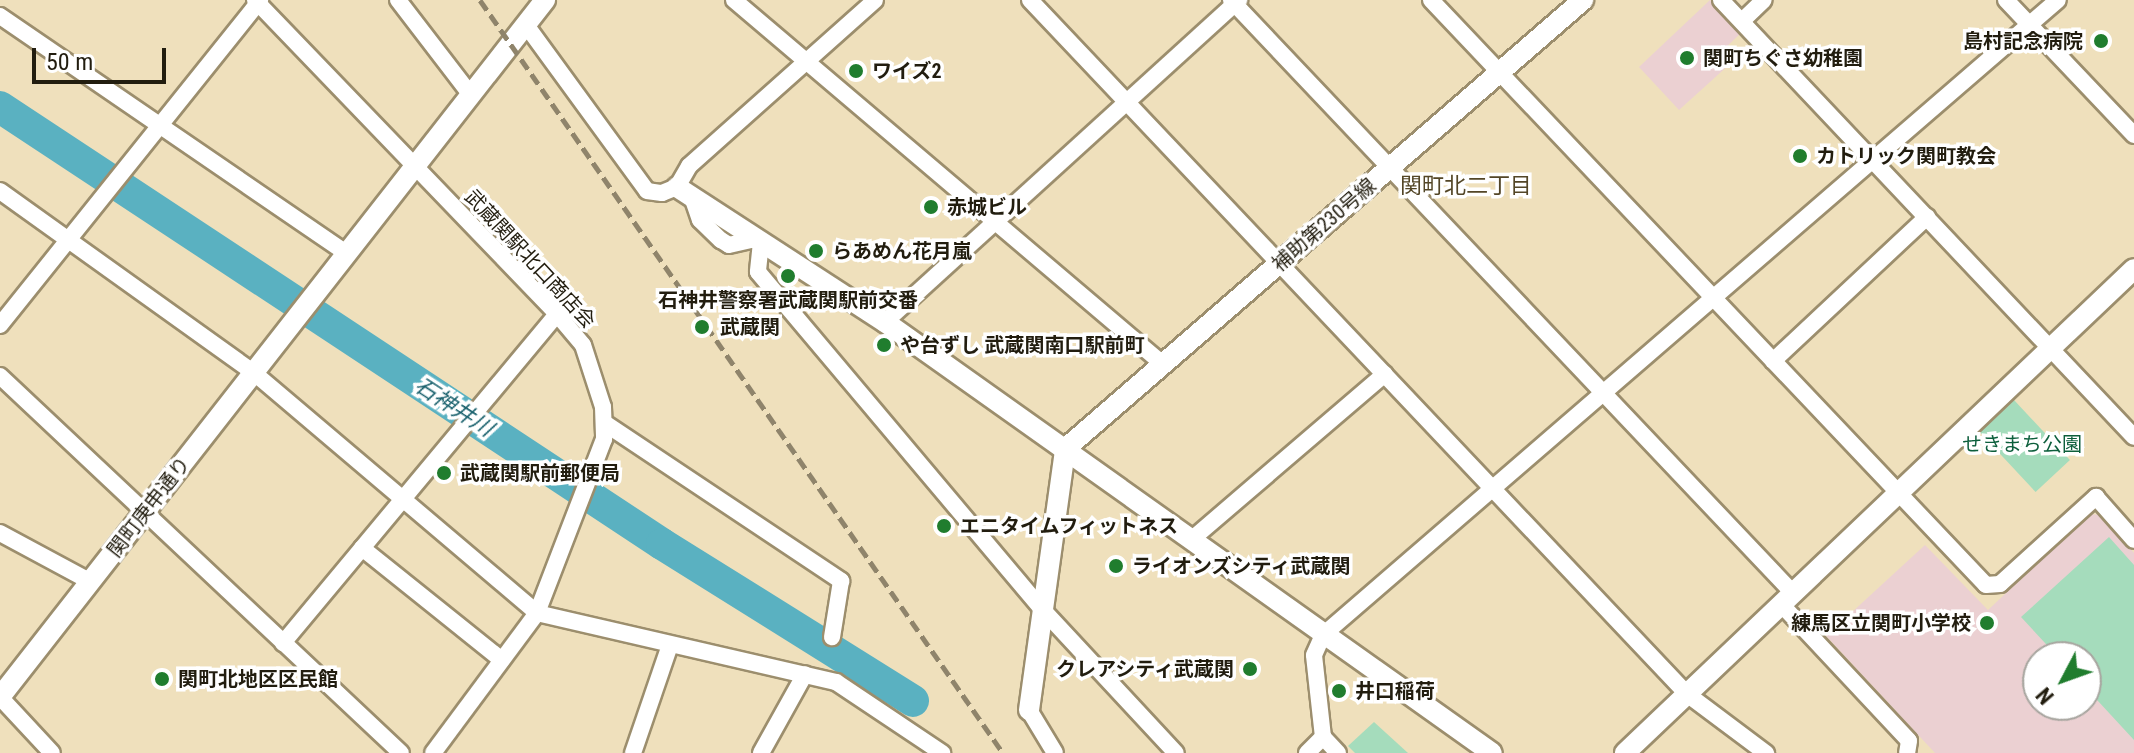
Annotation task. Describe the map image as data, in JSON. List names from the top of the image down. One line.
{"streets":{"street":["補助第230号線","武蔵関駅北口商店会","関町庚申通り"]},"districts":["関町北二丁目"],"water":["石神井川"],"parks":["せきまち公園"],"places":["島村記念病院","関町ちぐさ幼稚園","ワイズ2","カトリック関町教会","赤城ビル","らあめん花月嵐","石神井警察署武蔵関駅前交番","武蔵関","や台ずし 武蔵関南口駅前町","武蔵関駅前郵便局","エニタイムフィットネス","ライオンズシティ武蔵関","練馬区立関町小学校","クレアシティ武蔵関","関町北地区区民館","井口稲荷"],"scale_bar":"50 m","north":"bottom left"}
